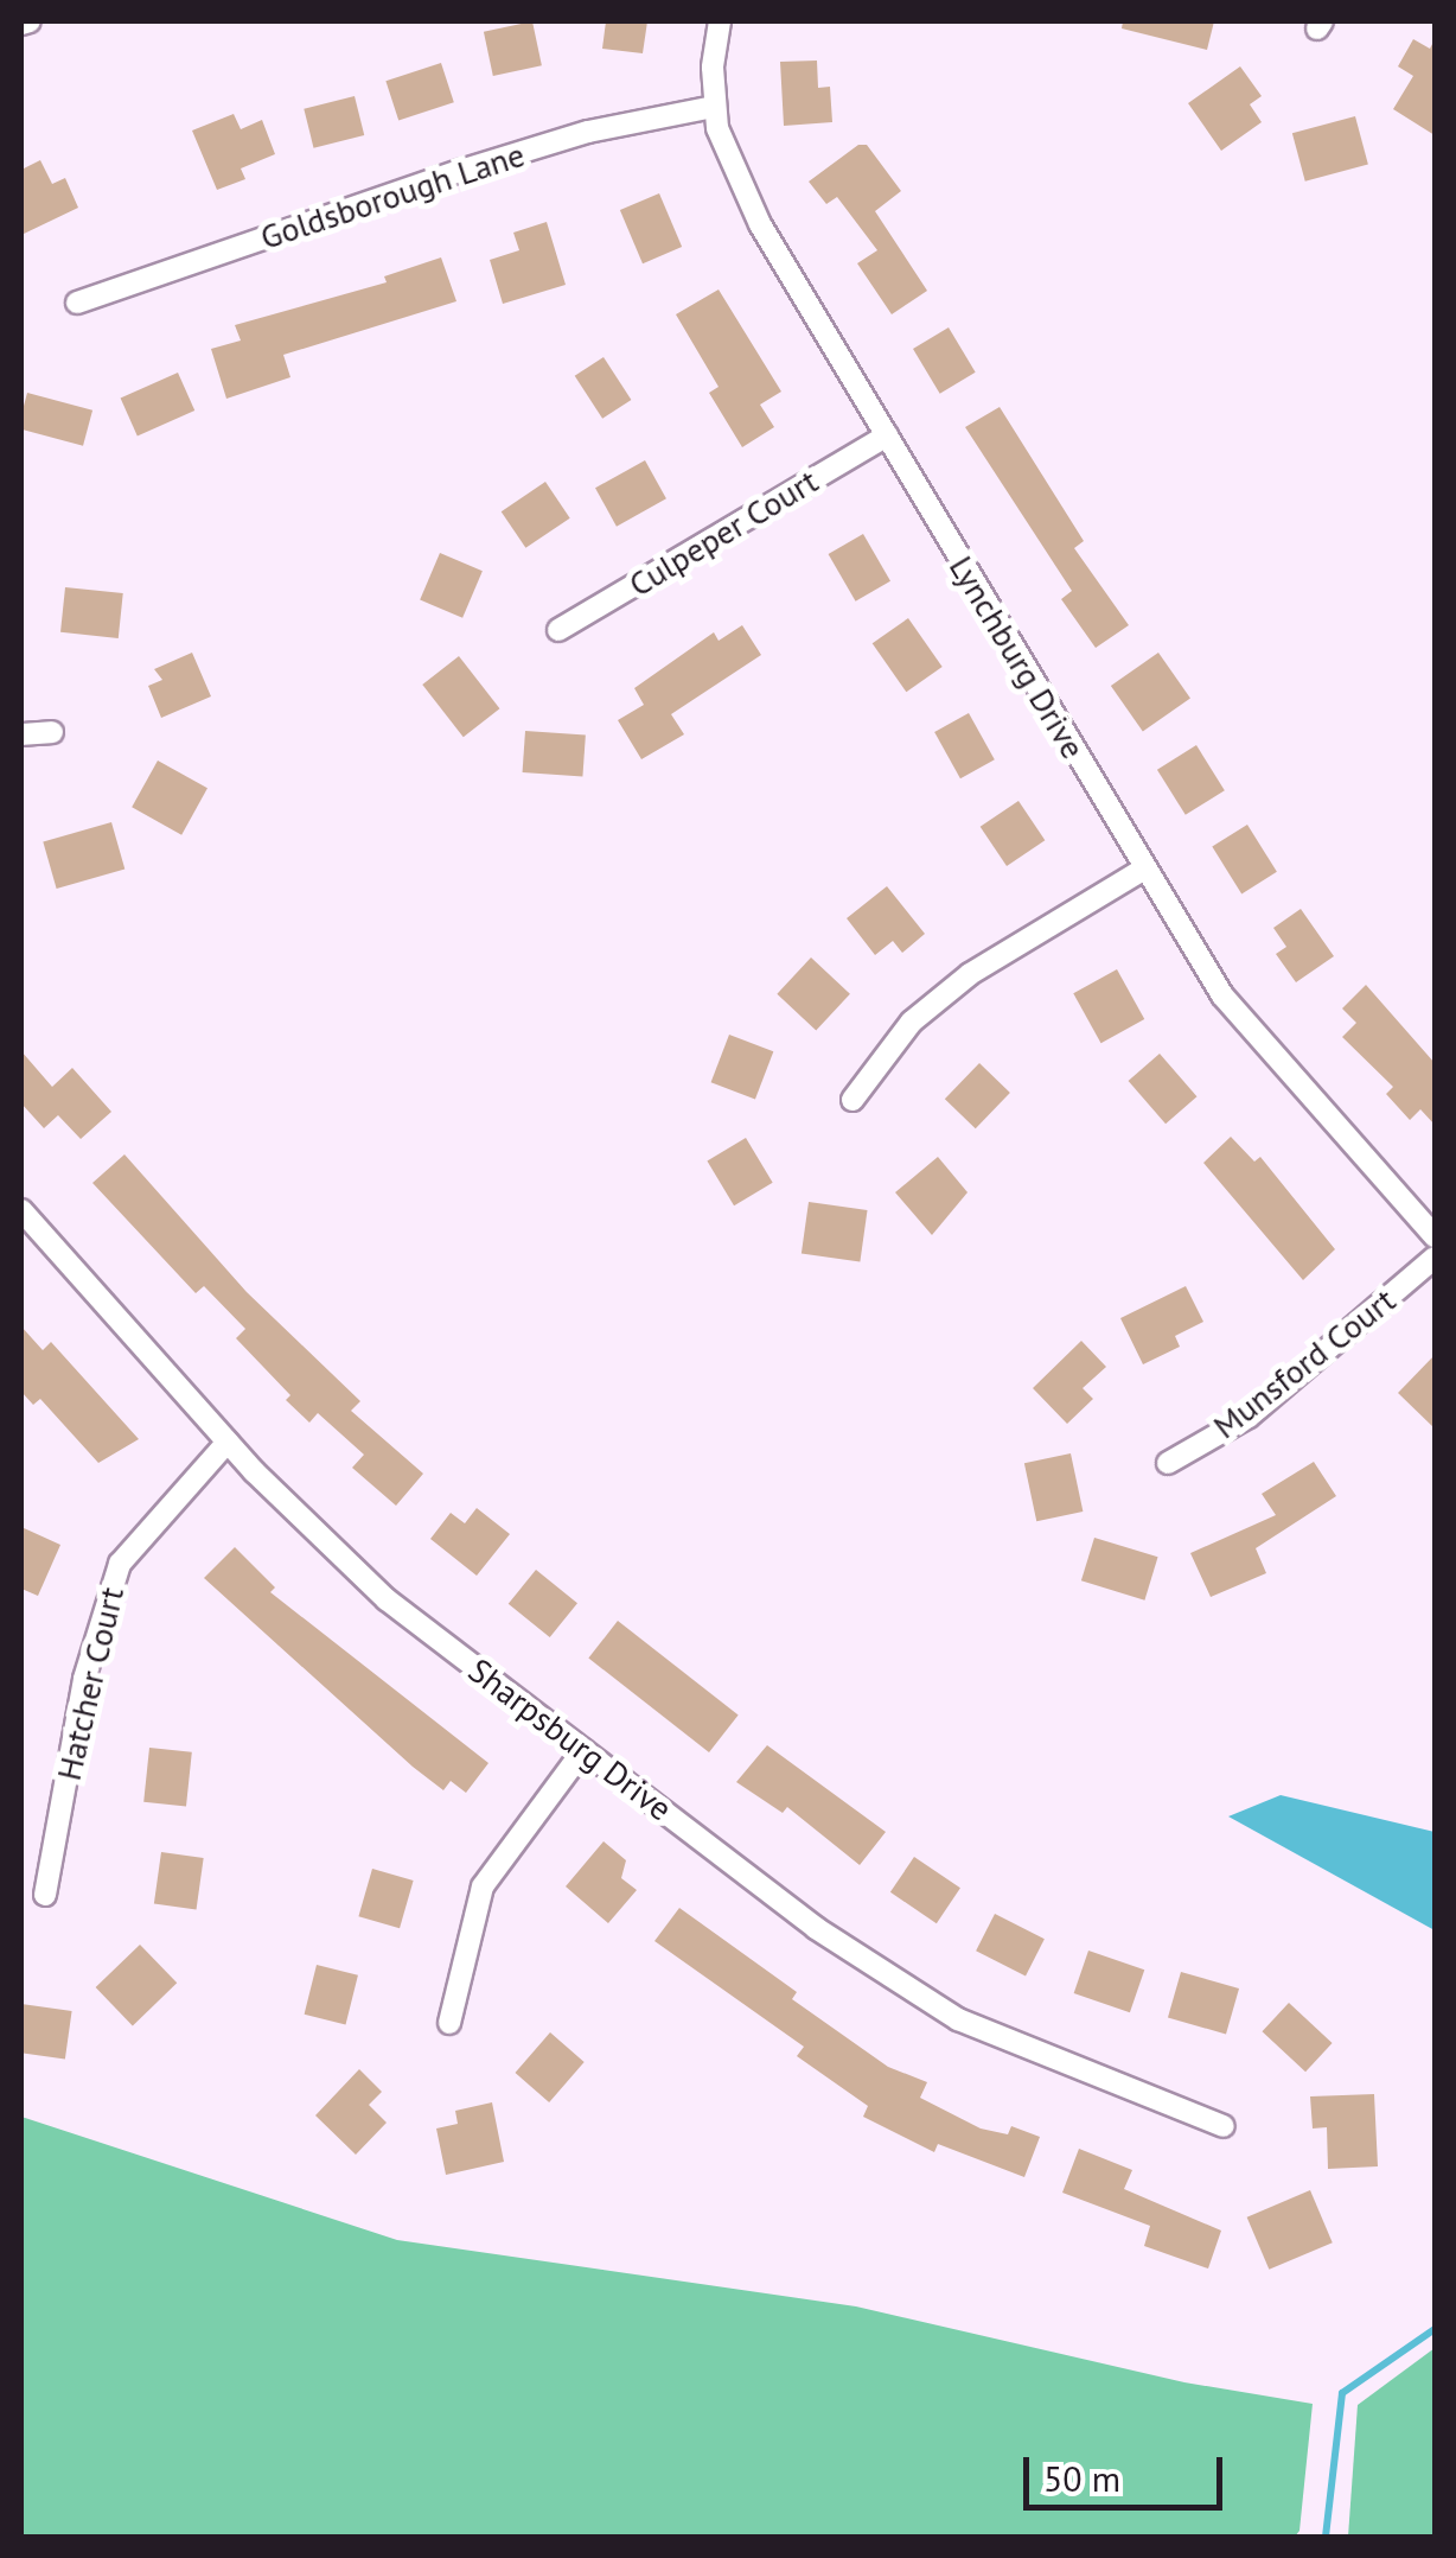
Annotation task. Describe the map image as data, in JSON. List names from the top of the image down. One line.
{"streets":{"street":["Goldsborough Lane","Culpeper Court","Lynchburg Drive","Munsford Court","Hatcher Court","Sharpsburg Drive"]},"crossings":[["Goldsborough Lane","Lynchburg Drive"],["Culpeper Court","Lynchburg Drive"],["Hatcher Court","Sharpsburg Drive"]],"scale_bar":"50 m"}
